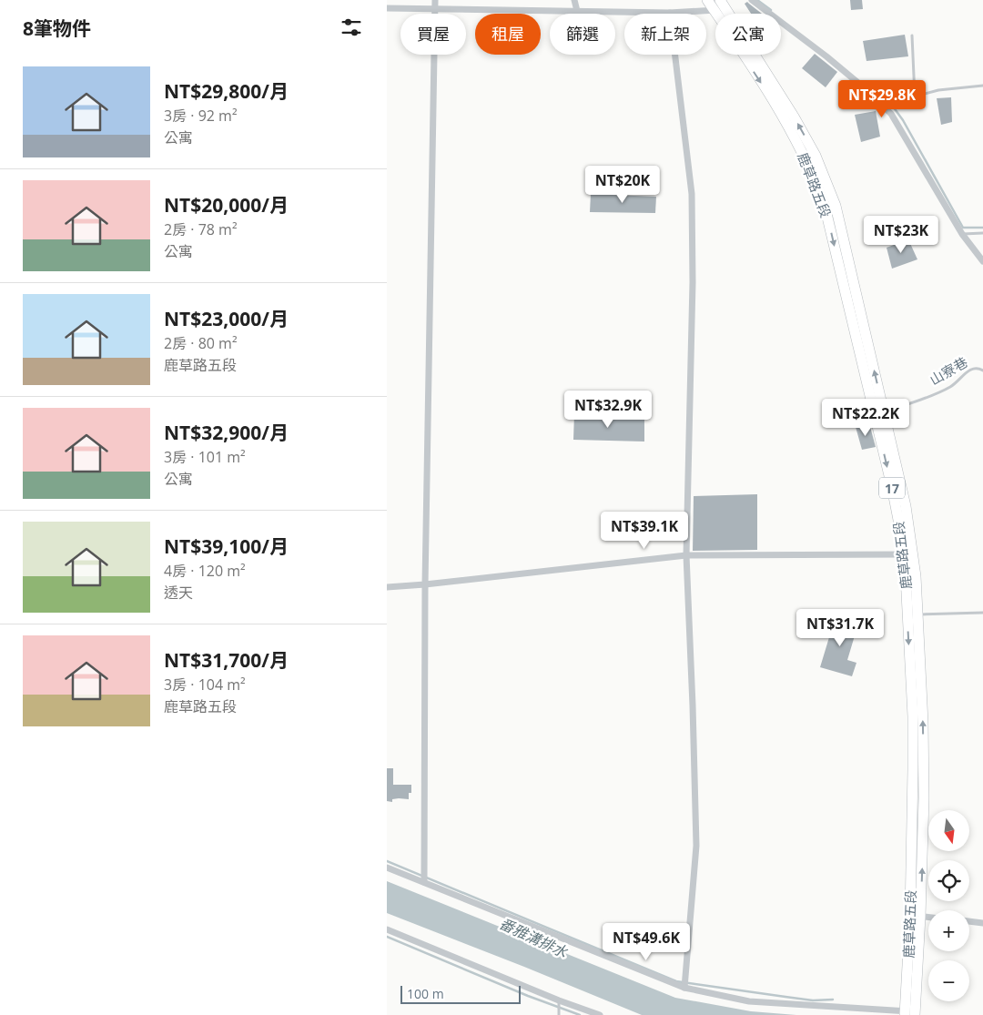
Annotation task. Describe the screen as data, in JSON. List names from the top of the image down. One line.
{"streets":{"main road":["鹿草路五段","17"],"lane":["山寮巷"]},"crossings":[["鹿草路五段","山寮巷"]],"water":["番雅溝排水"],"scale_bar":"100 m","north":"bottom","page":{"heading":"8筆物件","chip":["買屋","租屋","篩選","新上架","公寓"],"list":[{"name":"NT$29,800/月","note":"3房 · 92 m² · 公寓"},{"name":"NT$20,000/月","note":"2房 · 78 m² · 公寓"},{"name":"NT$23,000/月","note":"2房 · 80 m² · 鹿草路五段"},{"name":"NT$32,900/月","note":"3房 · 101 m² · 公寓"},{"name":"NT$39,100/月","note":"4房 · 120 m² · 透天"},{"name":"NT$31,700/月","note":"3房 · 104 m² · 鹿草路五段"}],"price":["NT$29.8K","NT$20K","NT$23K","NT$32.9K","NT$22.2K","NT$39.1K","NT$31.7K","NT$49.6K"],"map_buttons":["+","−"],"scale":"100 m"}}
